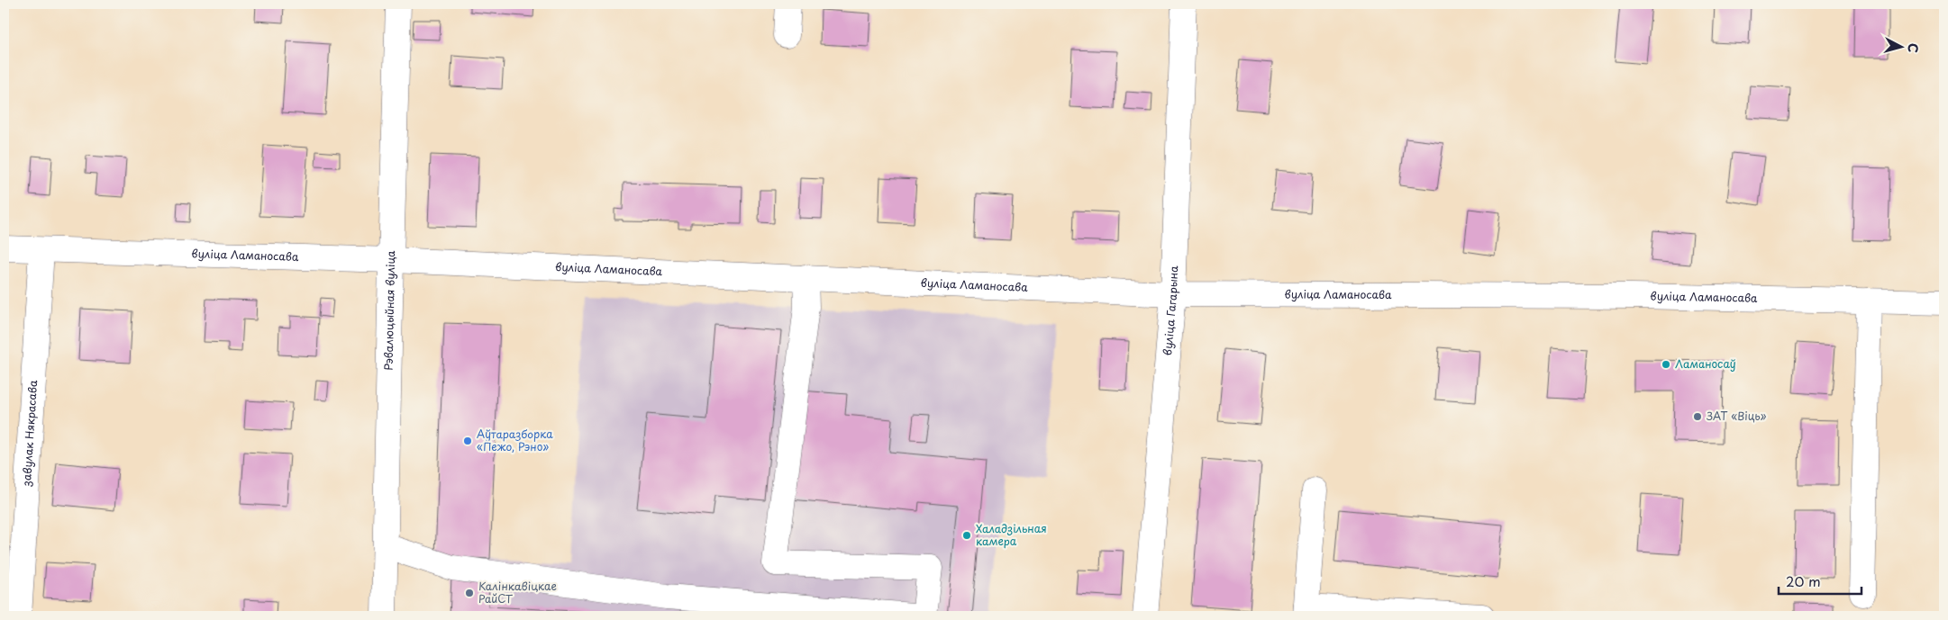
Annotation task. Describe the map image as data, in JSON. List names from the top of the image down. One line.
{"streets":{"street":["вуліца Ламаносава","Рэвалюцыйная вуліца","вуліца Гагарына","завулак Някрасава"]},"crossings":[["вуліца Ламаносава","Рэвалюцыйная вуліца"],["вуліца Ламаносава","вуліца Гагарына"],["вуліца Ламаносава","завулак Някрасава"]],"places":["Ламаносаў","ЗАТ «Віць»","Аўтаразборка «Пежо, Рэно»","Халадзільная камера","Калінкавіцкае РайСТ"],"scale_bar":"20 m","north":"right"}
